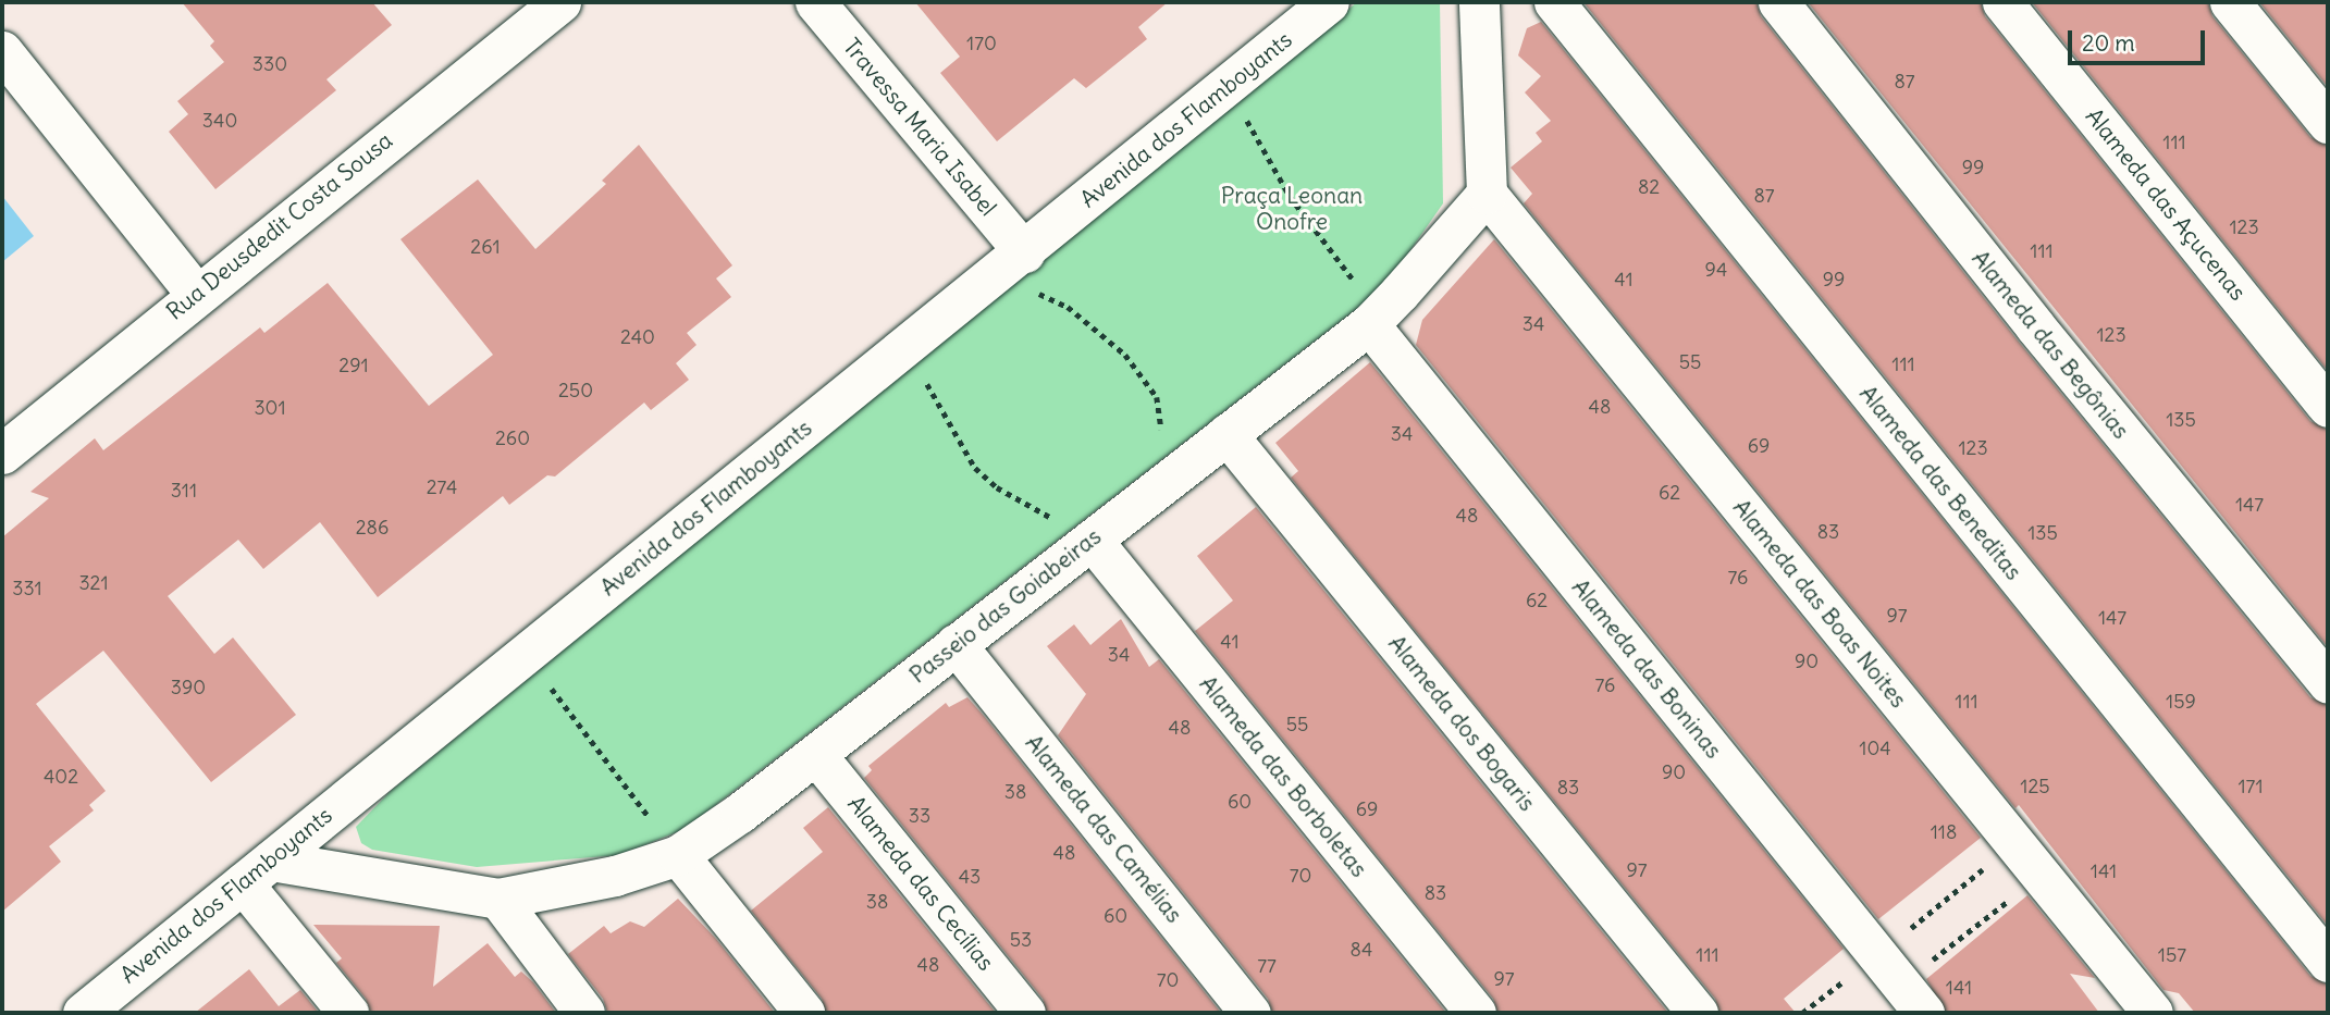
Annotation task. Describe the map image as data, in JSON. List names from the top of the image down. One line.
{"streets":{"street":["Avenida dos Flamboyants","Travessa Maria Isabel","Alameda das Açucenas","Rua Deusdedit Costa Sousa","Alameda das Begônias","Alameda das Beneditas","Alameda das Boas Noites","Passeio das Goiabeiras","Alameda das Boninas","Alameda dos Bogaris","Alameda das Borboletas","Alameda das Camélias","Alameda das Cecílias"]},"crossings":[["Avenida dos Flamboyants","Travessa Maria Isabel"],["Avenida dos Flamboyants","Passeio das Goiabeiras"],["Alameda das Boas Noites","Passeio das Goiabeiras"],["Passeio das Goiabeiras","Alameda das Boninas"],["Passeio das Goiabeiras","Alameda dos Bogaris"],["Passeio das Goiabeiras","Alameda das Borboletas"],["Passeio das Goiabeiras","Alameda das Camélias"],["Passeio das Goiabeiras","Alameda das Cecílias"]],"parks":["Praça Leonan Onofre"],"house_numbers":["170","330","87","340","111","99","82","87","123","261","111","94","41","99","34","123","240","55","111","291","250","48","301","135","34","260","69","123","274","311","62","147","48","286","83","135","76","321","331","62","97","147","41","34","90","76","390","111","159","55","48","104","90","402","125","171","83","38","60","69","33","118","48","97","141","70","43","83","38","60","53","84","111","157","48","77","97","70","141"],"scale_bar":"20 m"}
